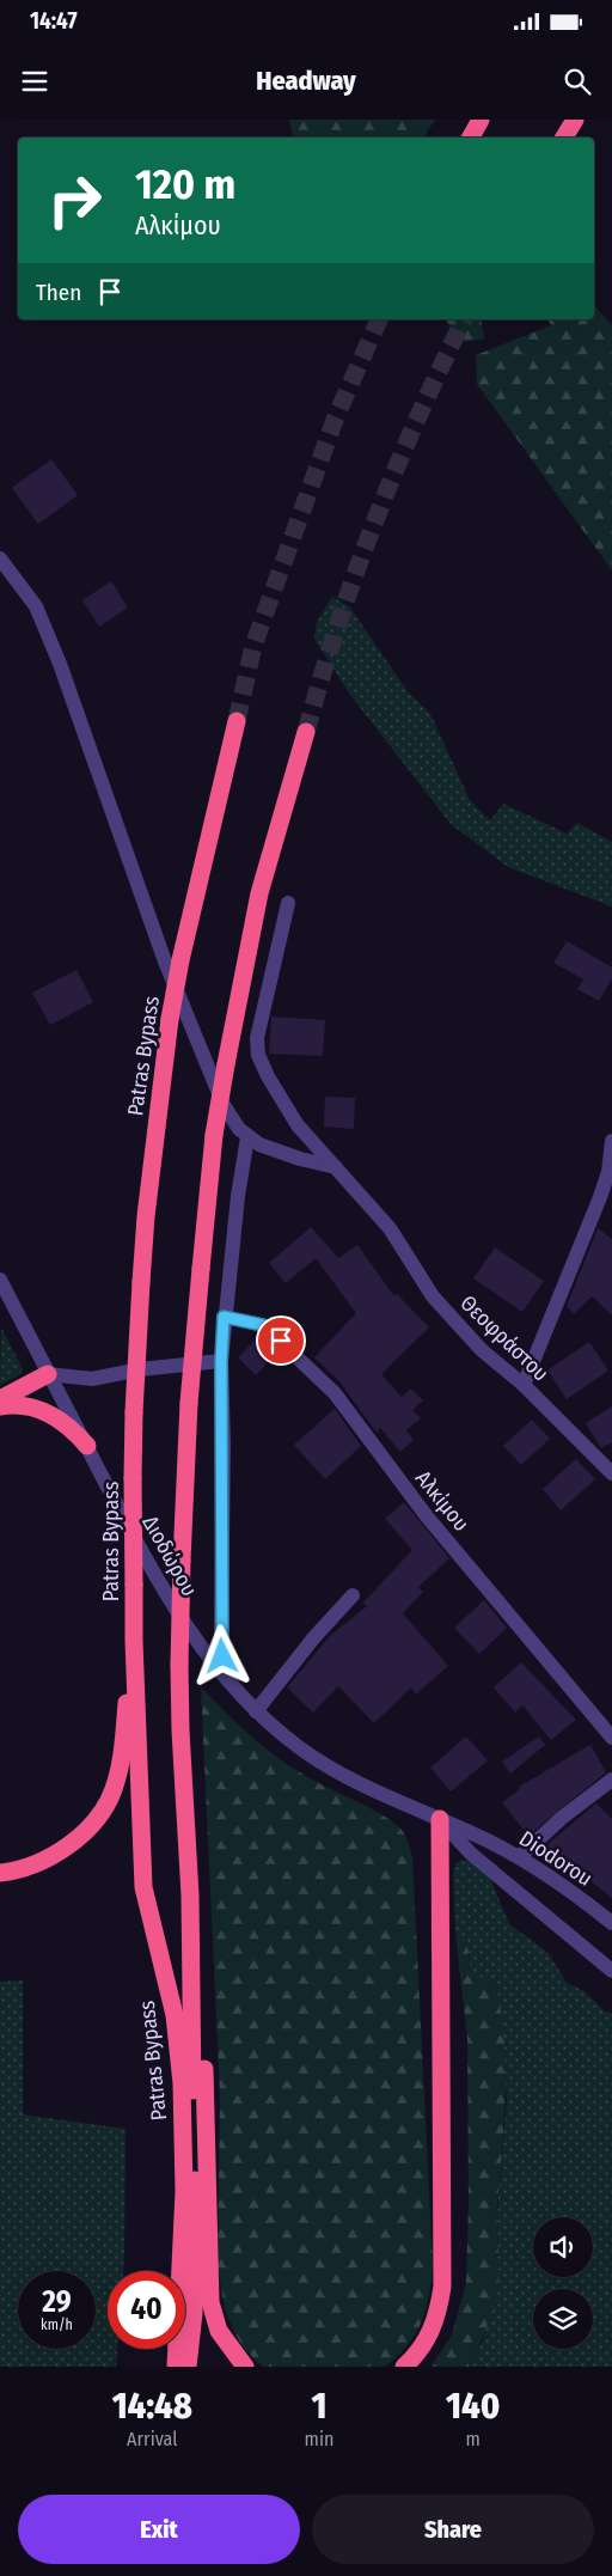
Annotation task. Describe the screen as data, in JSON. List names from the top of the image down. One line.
{"streets":{"highway":["Patras Bypass"],"street":["Θεοφράστου","Αλκίμου","Διοδώρου","Diodorou"]},"crossings":[["Διοδώρου","Diodorou"]],"page":{"status":"14:47","header":"Headway","turn":["120 m","Αλκίμου"],"then":"Then","speed":"29 km/h","limit":"40","eta":["14:48","Arrival","1","min","140","m"],"buttons":["Exit","Share"]}}
